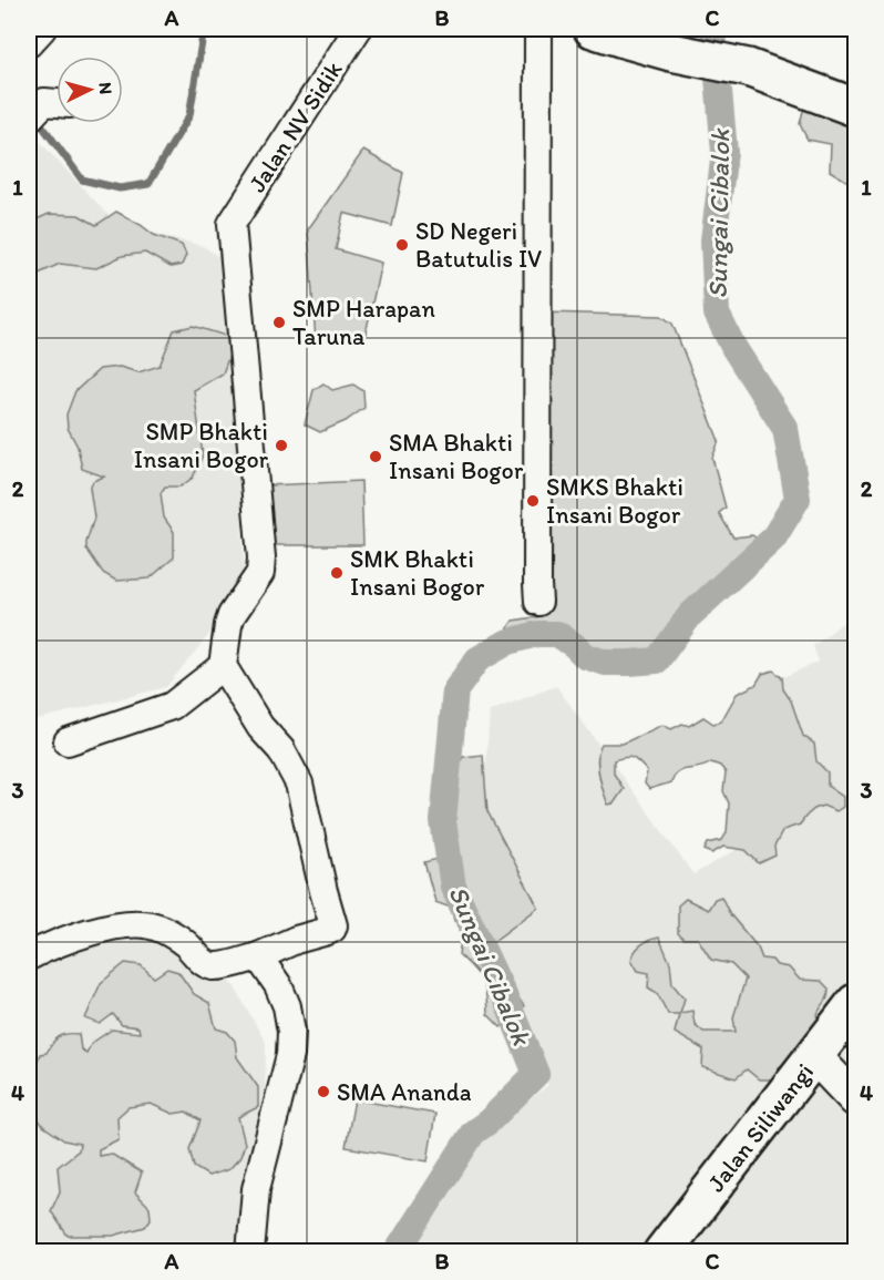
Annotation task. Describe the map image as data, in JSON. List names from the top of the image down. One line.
{"streets":{"main road":["Jalan Siliwangi"],"street":["Jalan NV Sidik"]},"water":["Sungai Cibalok"],"places":["SD Negeri Batutulis IV","SMP Harapan Taruna","SMP Bhakti Insani Bogor","SMA Bhakti Insani Bogor","SMKS Bhakti Insani Bogor","SMK Bhakti Insani Bogor","SMA Ananda"],"north":"right","grid":{"columns":["A","B","C"],"rows":["1","2","3","4"]}}
